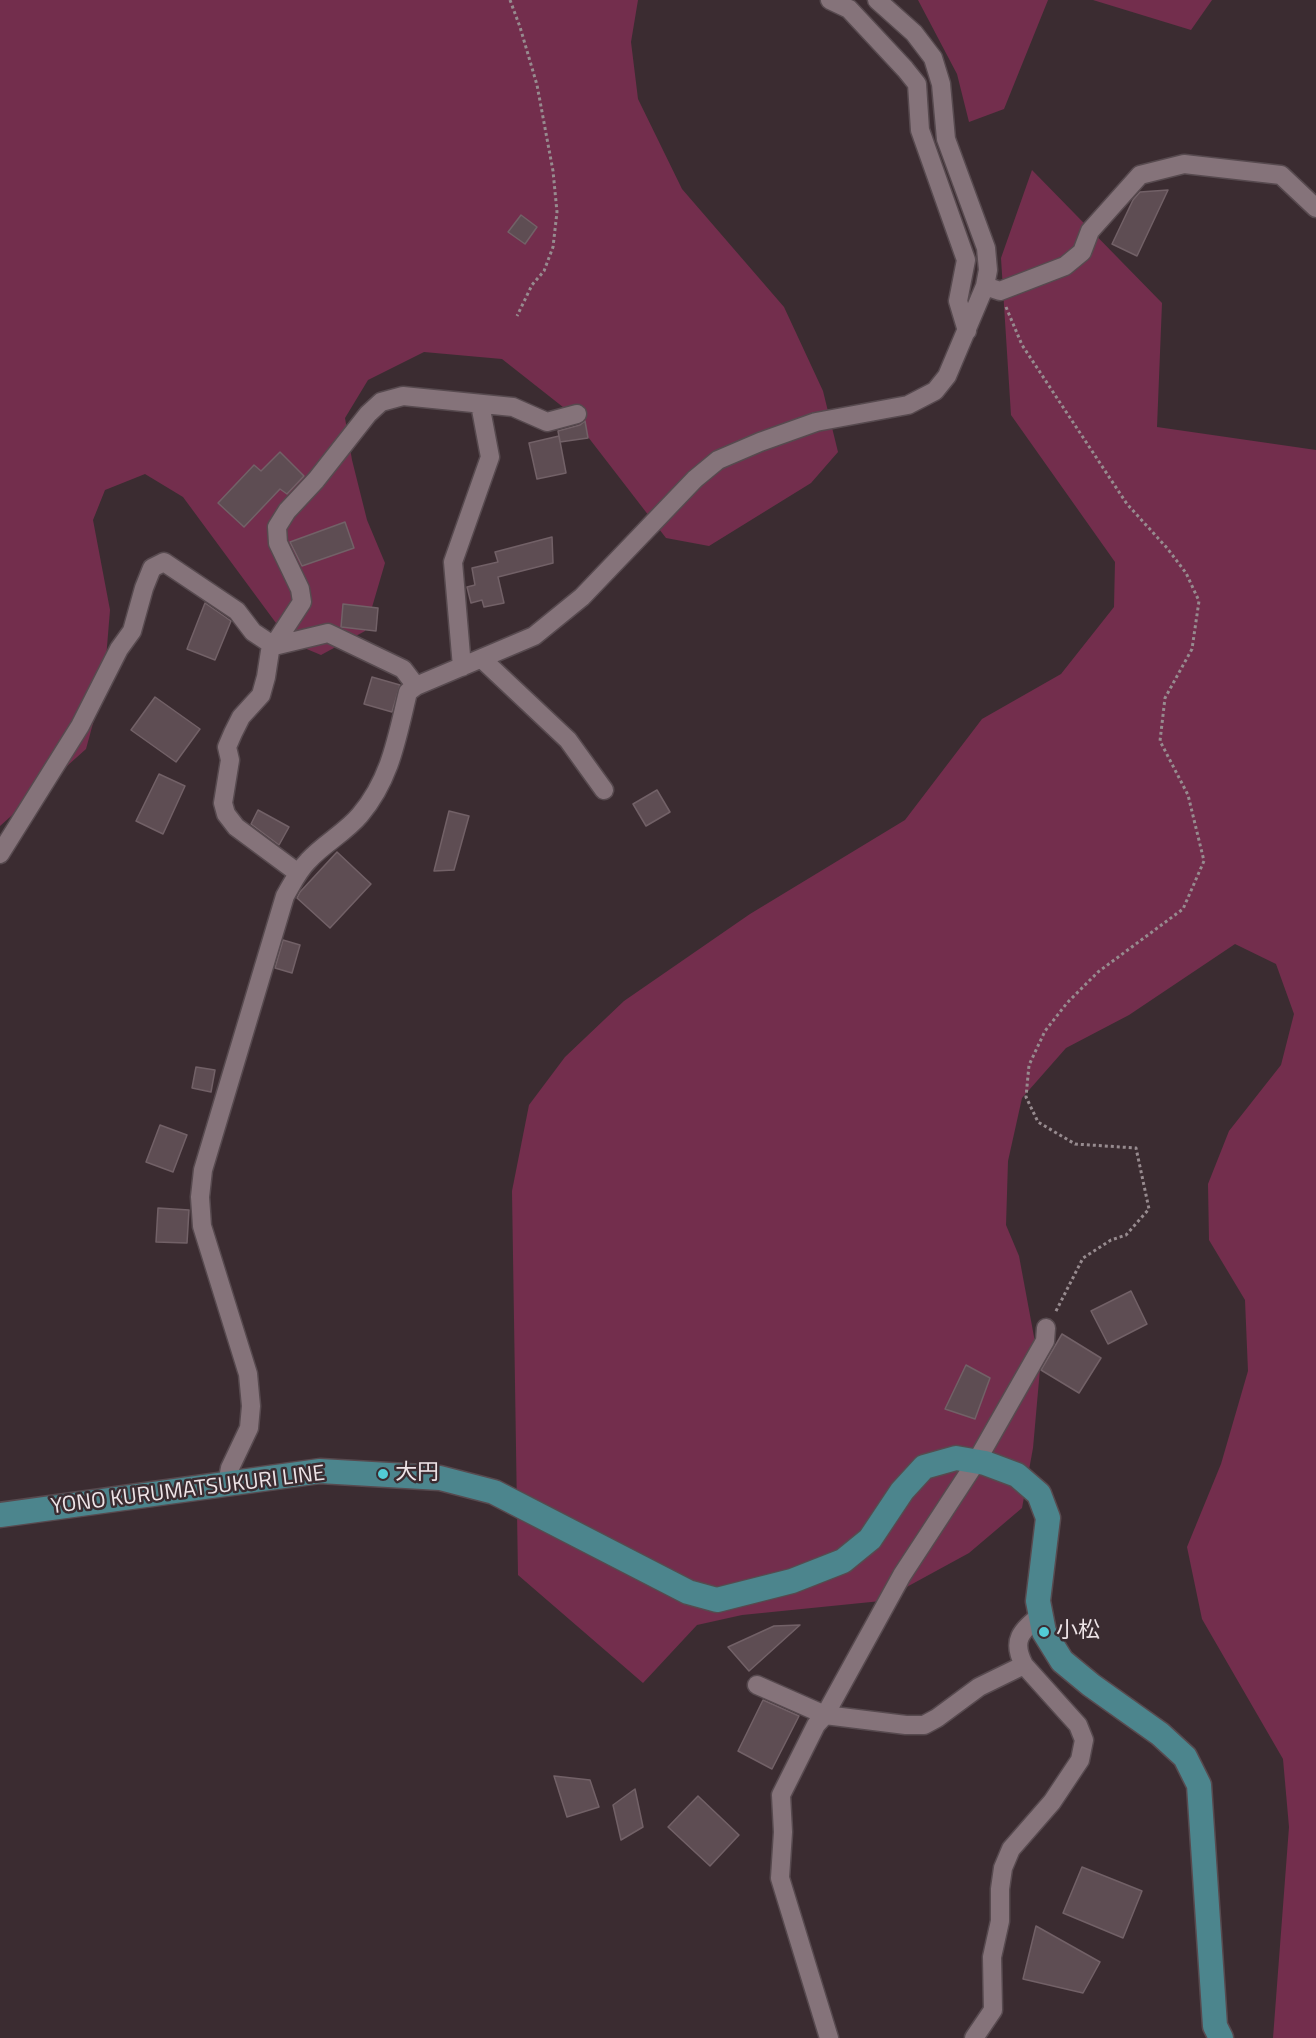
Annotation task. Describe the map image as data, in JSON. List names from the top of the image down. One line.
{"streets":{"main road":["YONO KURUMATSUKURI LINE"]},"places":["大円","小松"]}
